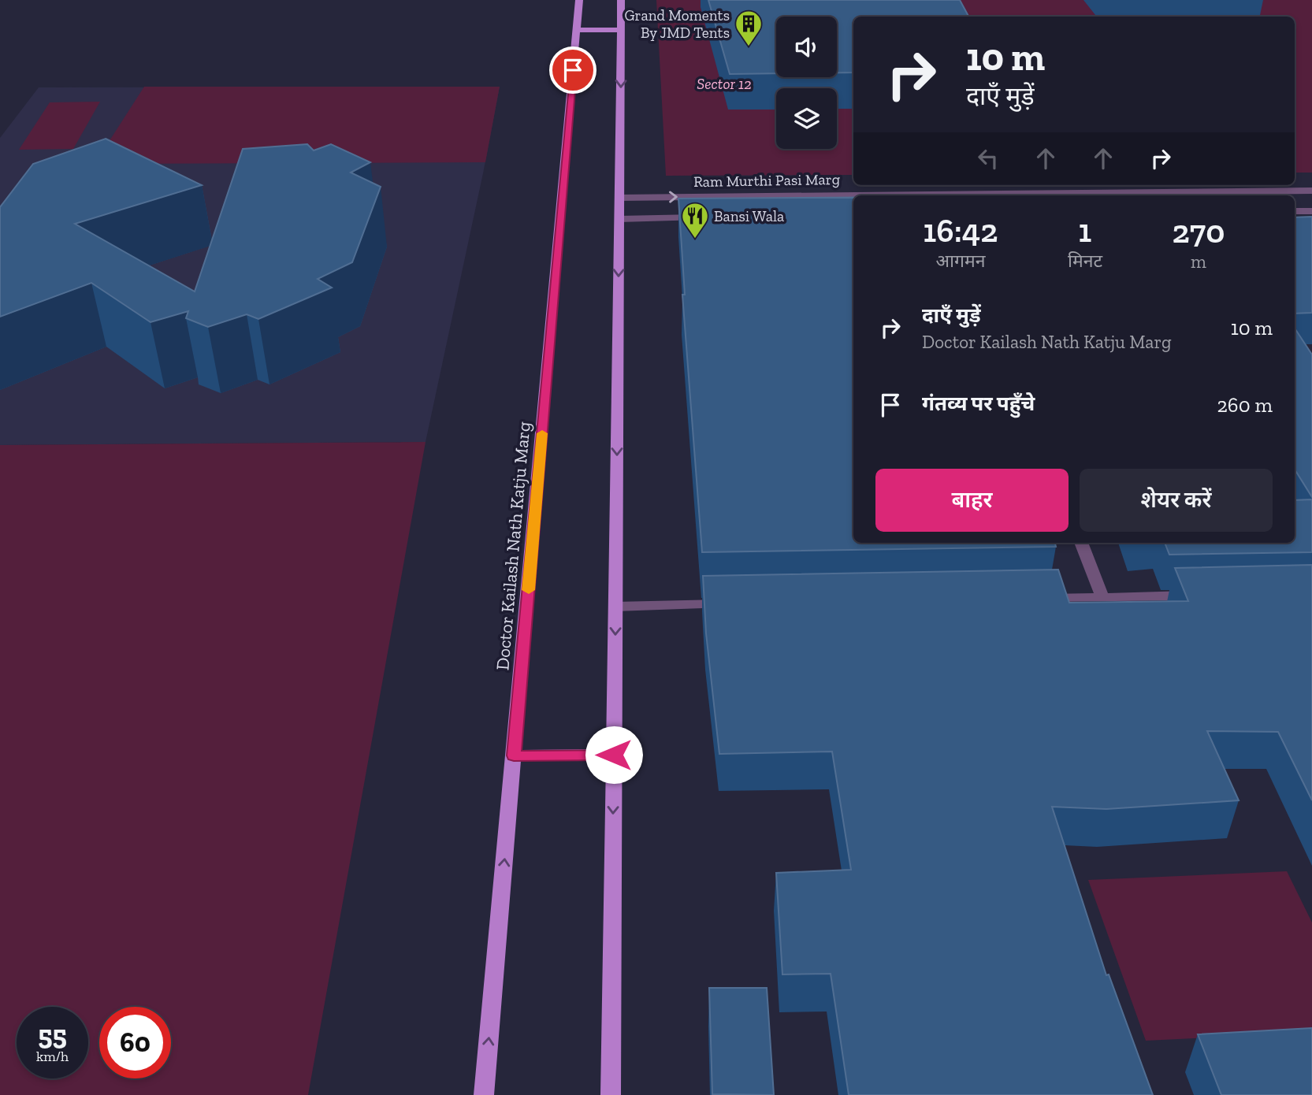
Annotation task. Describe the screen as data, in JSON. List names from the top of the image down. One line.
{"streets":{"main road":["Doctor Kailash Nath Katju Marg"],"street":["Ram Murthi Pasi Marg"]},"one_way":["Ram Murthi Pasi Marg"],"parks":["Sector 12"],"places":{"building":["Grand Moments By JMD Tents"],"restaurant":["Bansi Wala"]},"page":{"turn":["10 m","दाएँ मुड़ें"],"eta":["16:42","आगमन","1","मिनट","270","m"],"list":[{"name":"दाएँ मुड़ें","note":"Doctor Kailash Nath Katju Marg","value":"10 m"},{"name":"गंतव्य पर पहुँचे","value":"260 m"}],"buttons":["बाहर","शेयर करें"],"speed":"55 km/h","limit":"60"}}
